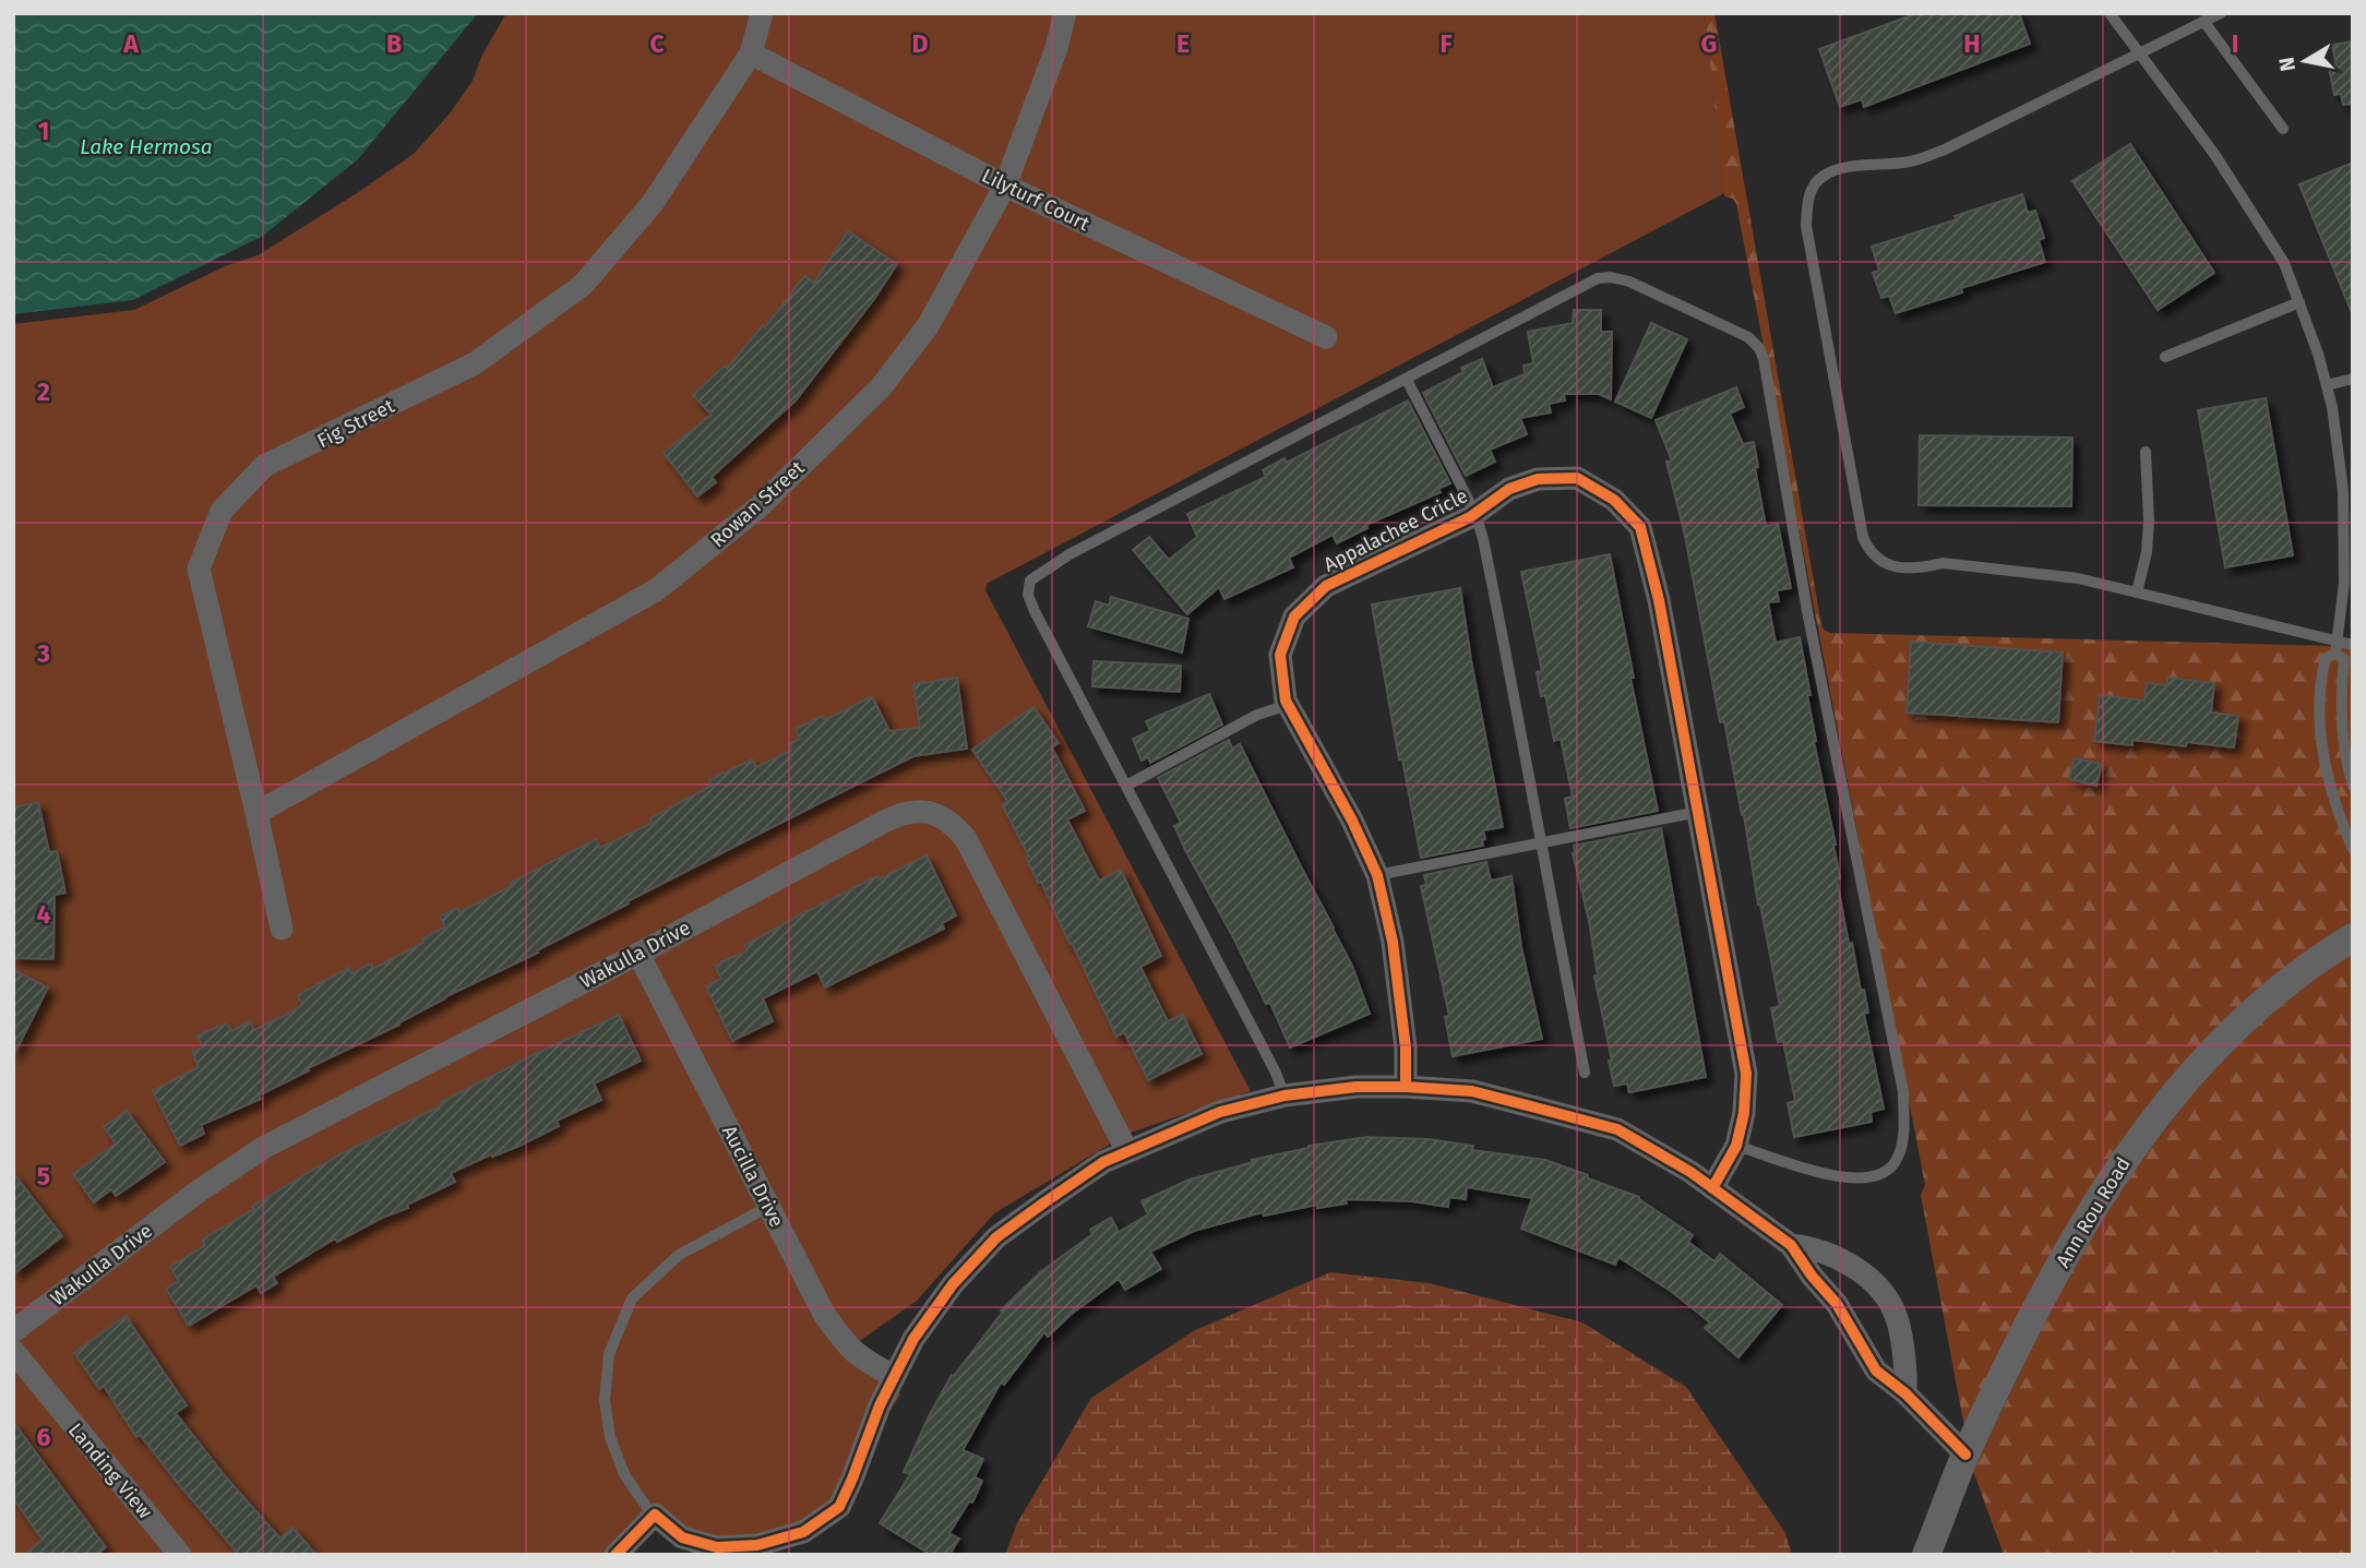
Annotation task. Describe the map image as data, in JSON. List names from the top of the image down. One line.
{"streets":{"street":["Lilyturf Court","Fig Street","Rowan Street","Appalachee Cricle","Wakulla Drive","Aucilla Drive","Ann Rou Road","Landing View"]},"crossings":[["Lilyturf Court","Fig Street"],["Lilyturf Court","Rowan Street"],["Fig Street","Rowan Street"],["Wakulla Drive","Aucilla Drive"]],"water":["Lake Hermosa"],"north":"left","grid":{"columns":["A","B","C","D","E","F","G","H","I"],"rows":["1","2","3","4","5","6"]}}
